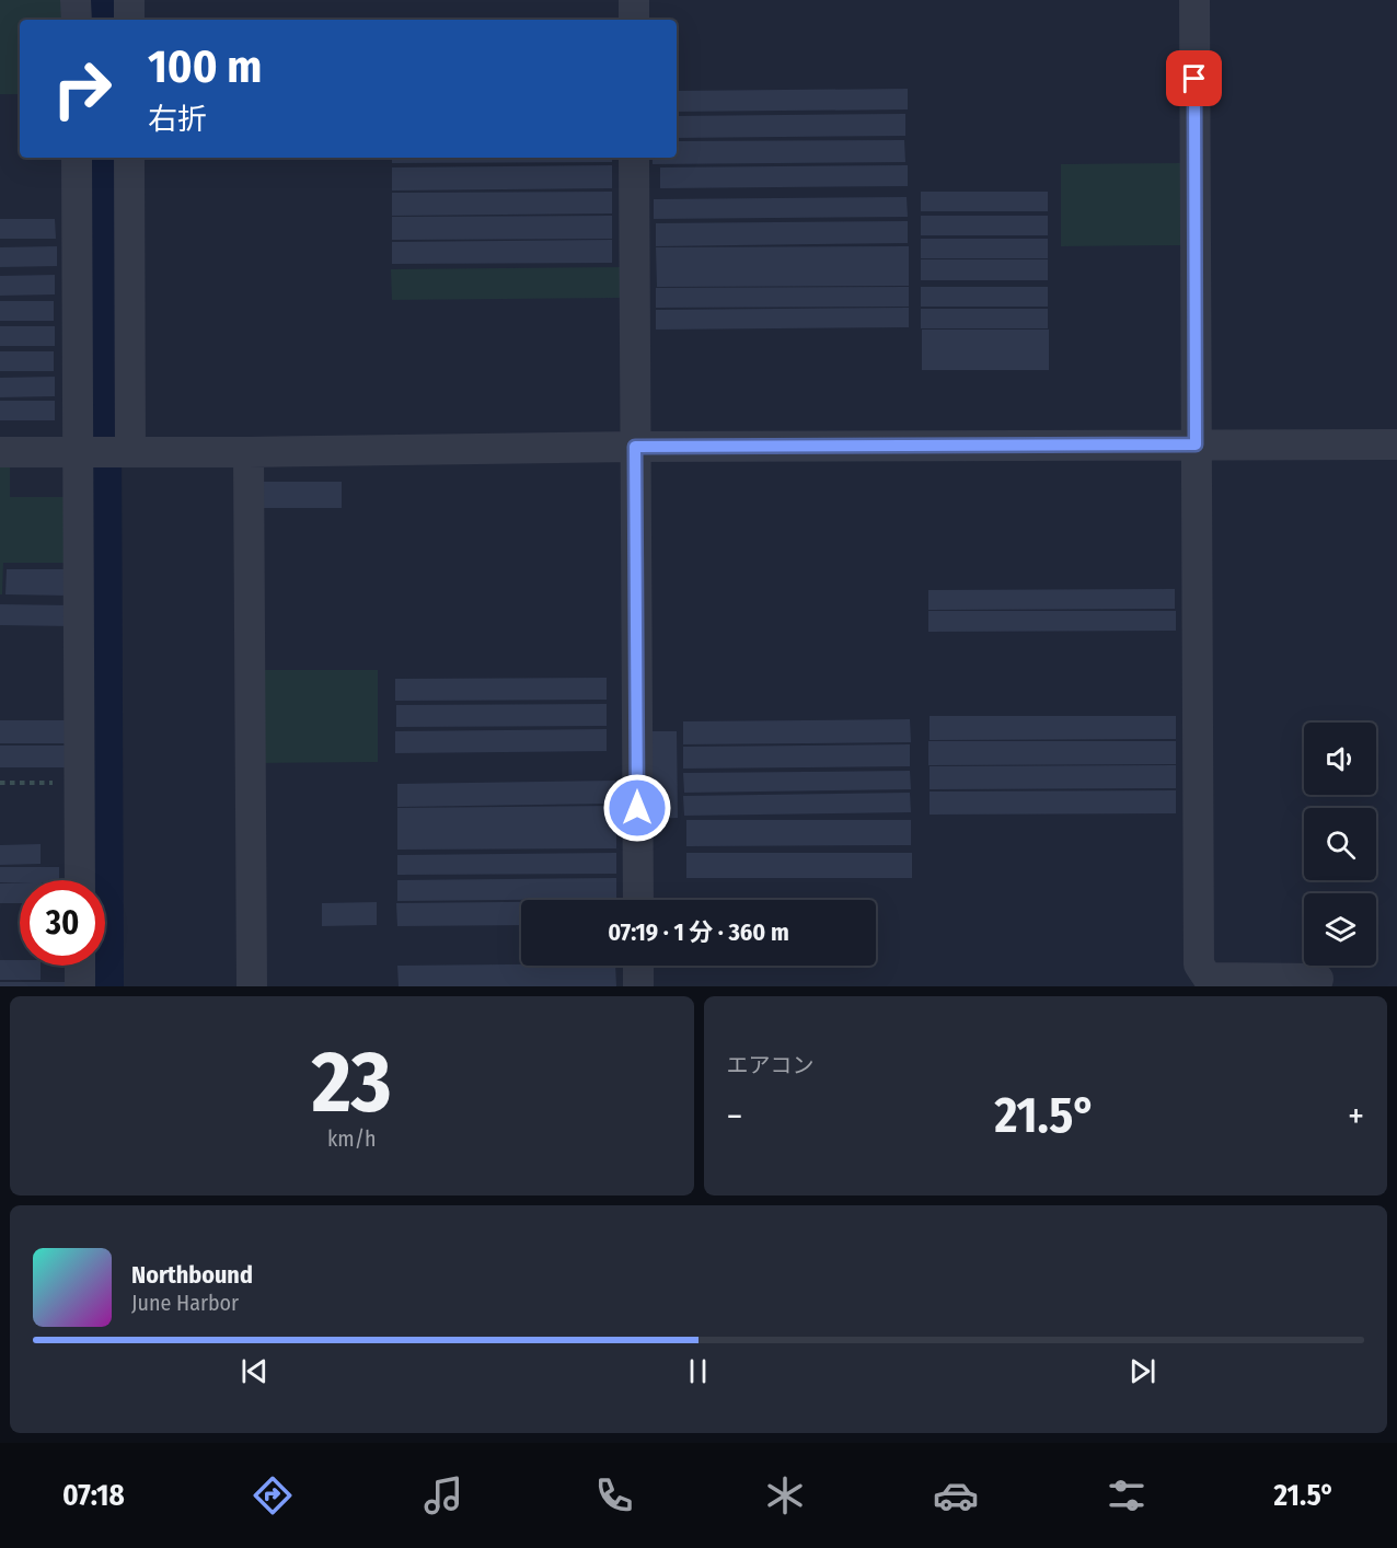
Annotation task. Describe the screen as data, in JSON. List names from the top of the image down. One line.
{"page":{"turn":["100 m","右折"],"limit":"30","trip":"07:19 · 1 分 · 360 m","tile":[["23","km/h"],"エアコン"],"heat":["−","21.5°","+"],"song":["Northbound","June Harbor"],"tabs":["07:18","21.5°"]}}
